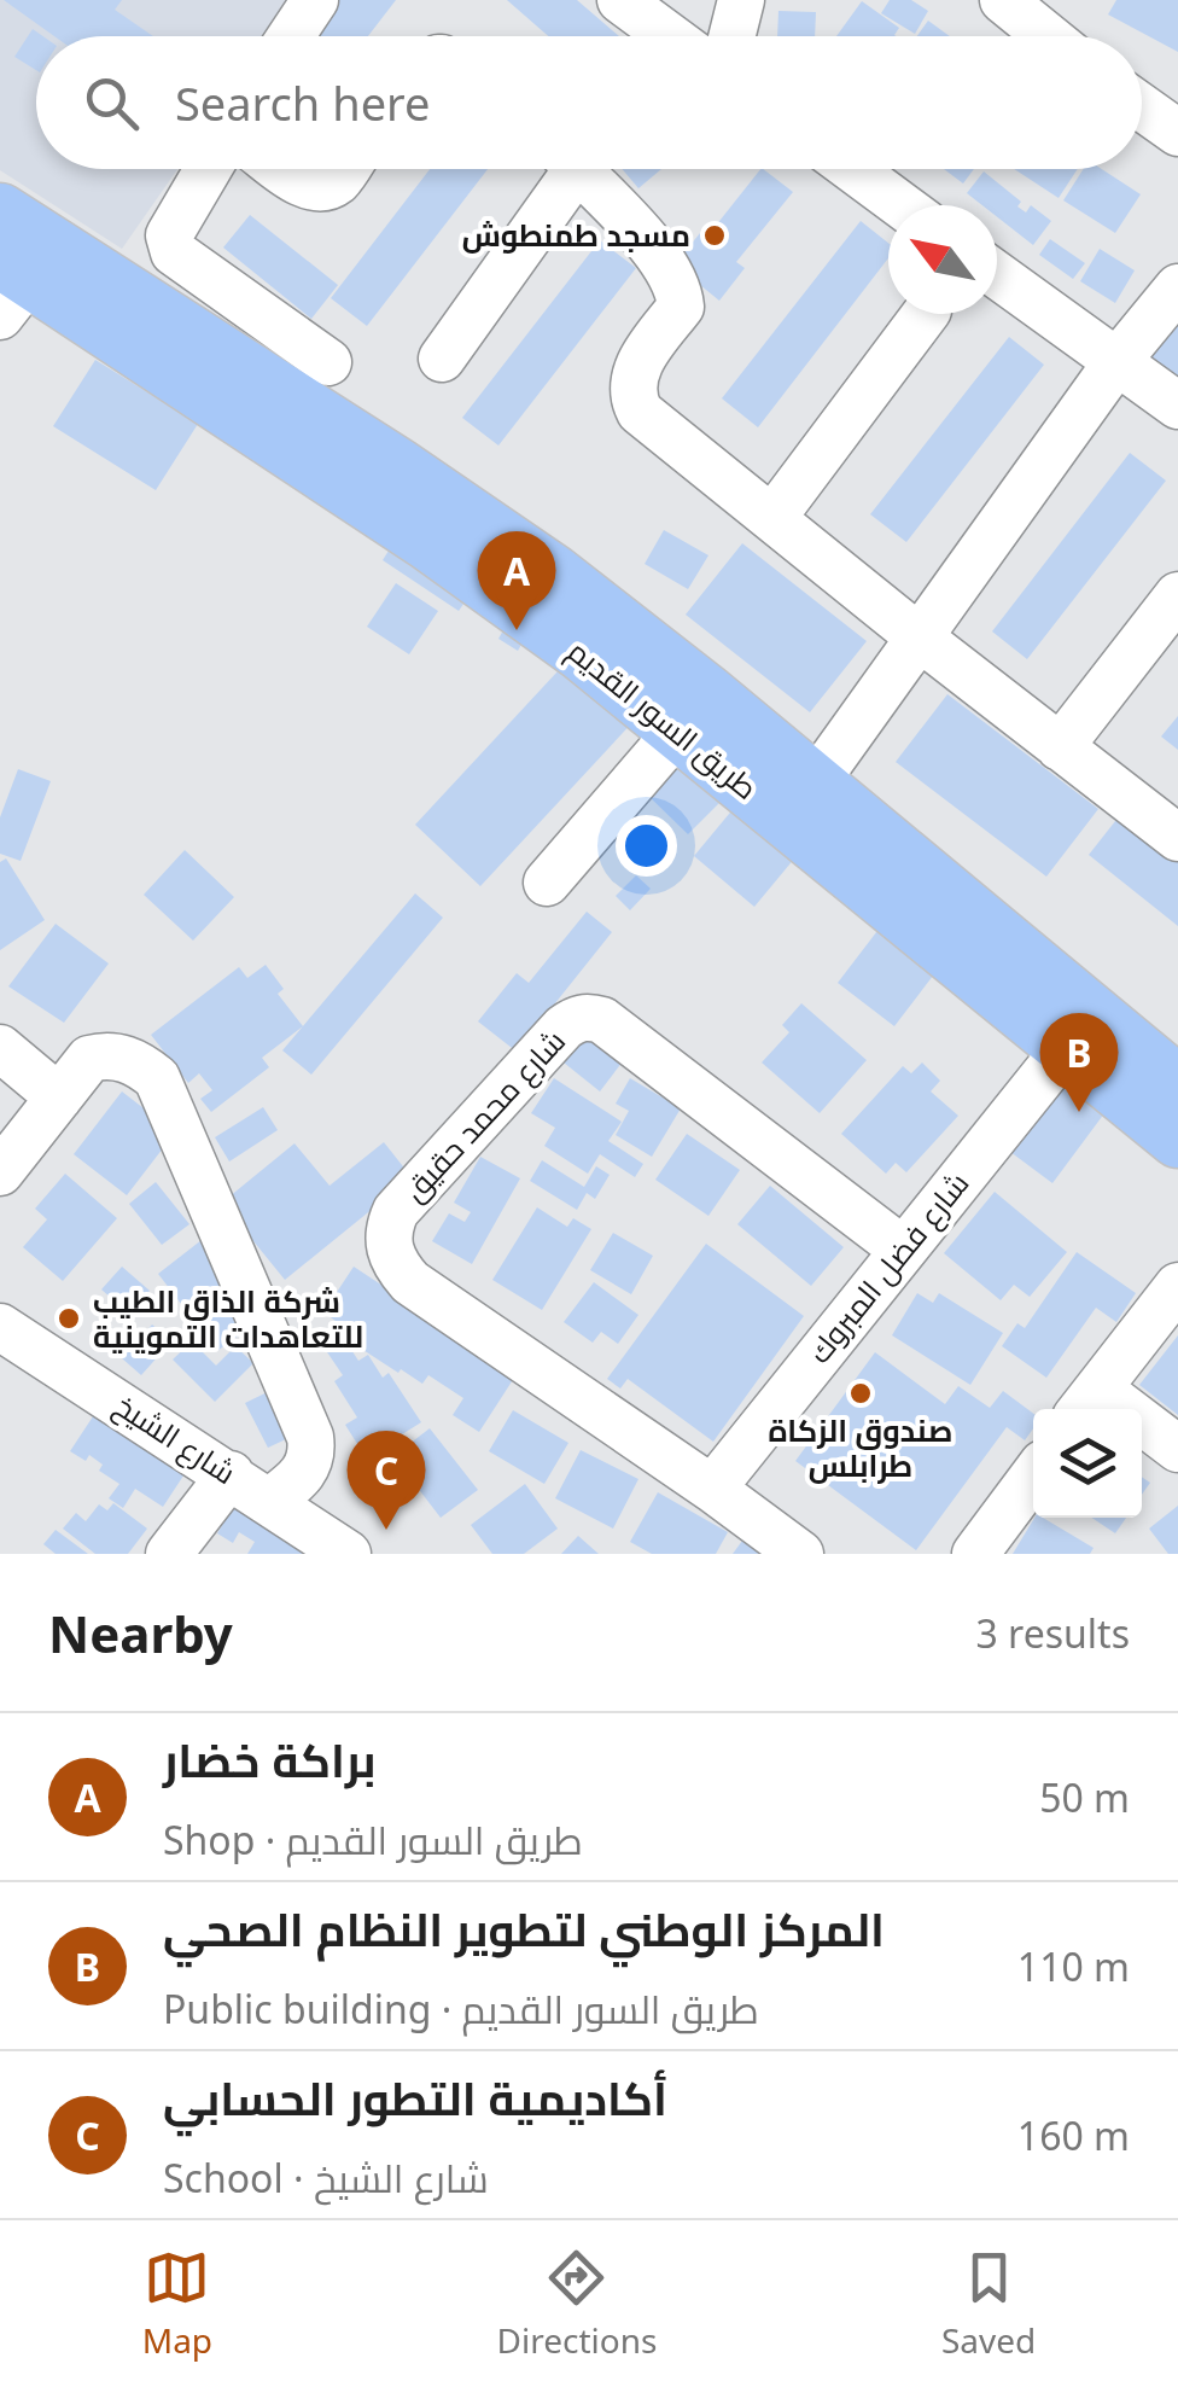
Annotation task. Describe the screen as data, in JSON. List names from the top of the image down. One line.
{"streets":{"main road":["طريق السور القديم"],"street":["شارع محمد حقيق","شارع فضل المبروك","شارع الشيخ"]},"crossings":[["طريق السور القديم","شارع فضل المبروك"],["شارع محمد حقيق","شارع فضل المبروك"]],"places":["مسجد طمنطوش","شركة الذاق الطيب للتعاهدات التموينية","صندوق الزكاة طرابلس"],"north":"top left","page":{"search":"Search here","pins":["A","B","C"],"heading":["Nearby","3 results"],"list":[{"mark":"A","name":"براكة خضار","note":"Shop · طريق السور القديم","value":"50 m"},{"mark":"B","name":"المركز الوطني لتطوير النظام الصحي","note":"Public building · طريق السور القديم","value":"110 m"},{"mark":"C","name":"أكاديمية التطور الحسابي","note":"School · شارع الشيخ","value":"160 m"}],"nav":["Map","Directions","Saved"]}}
